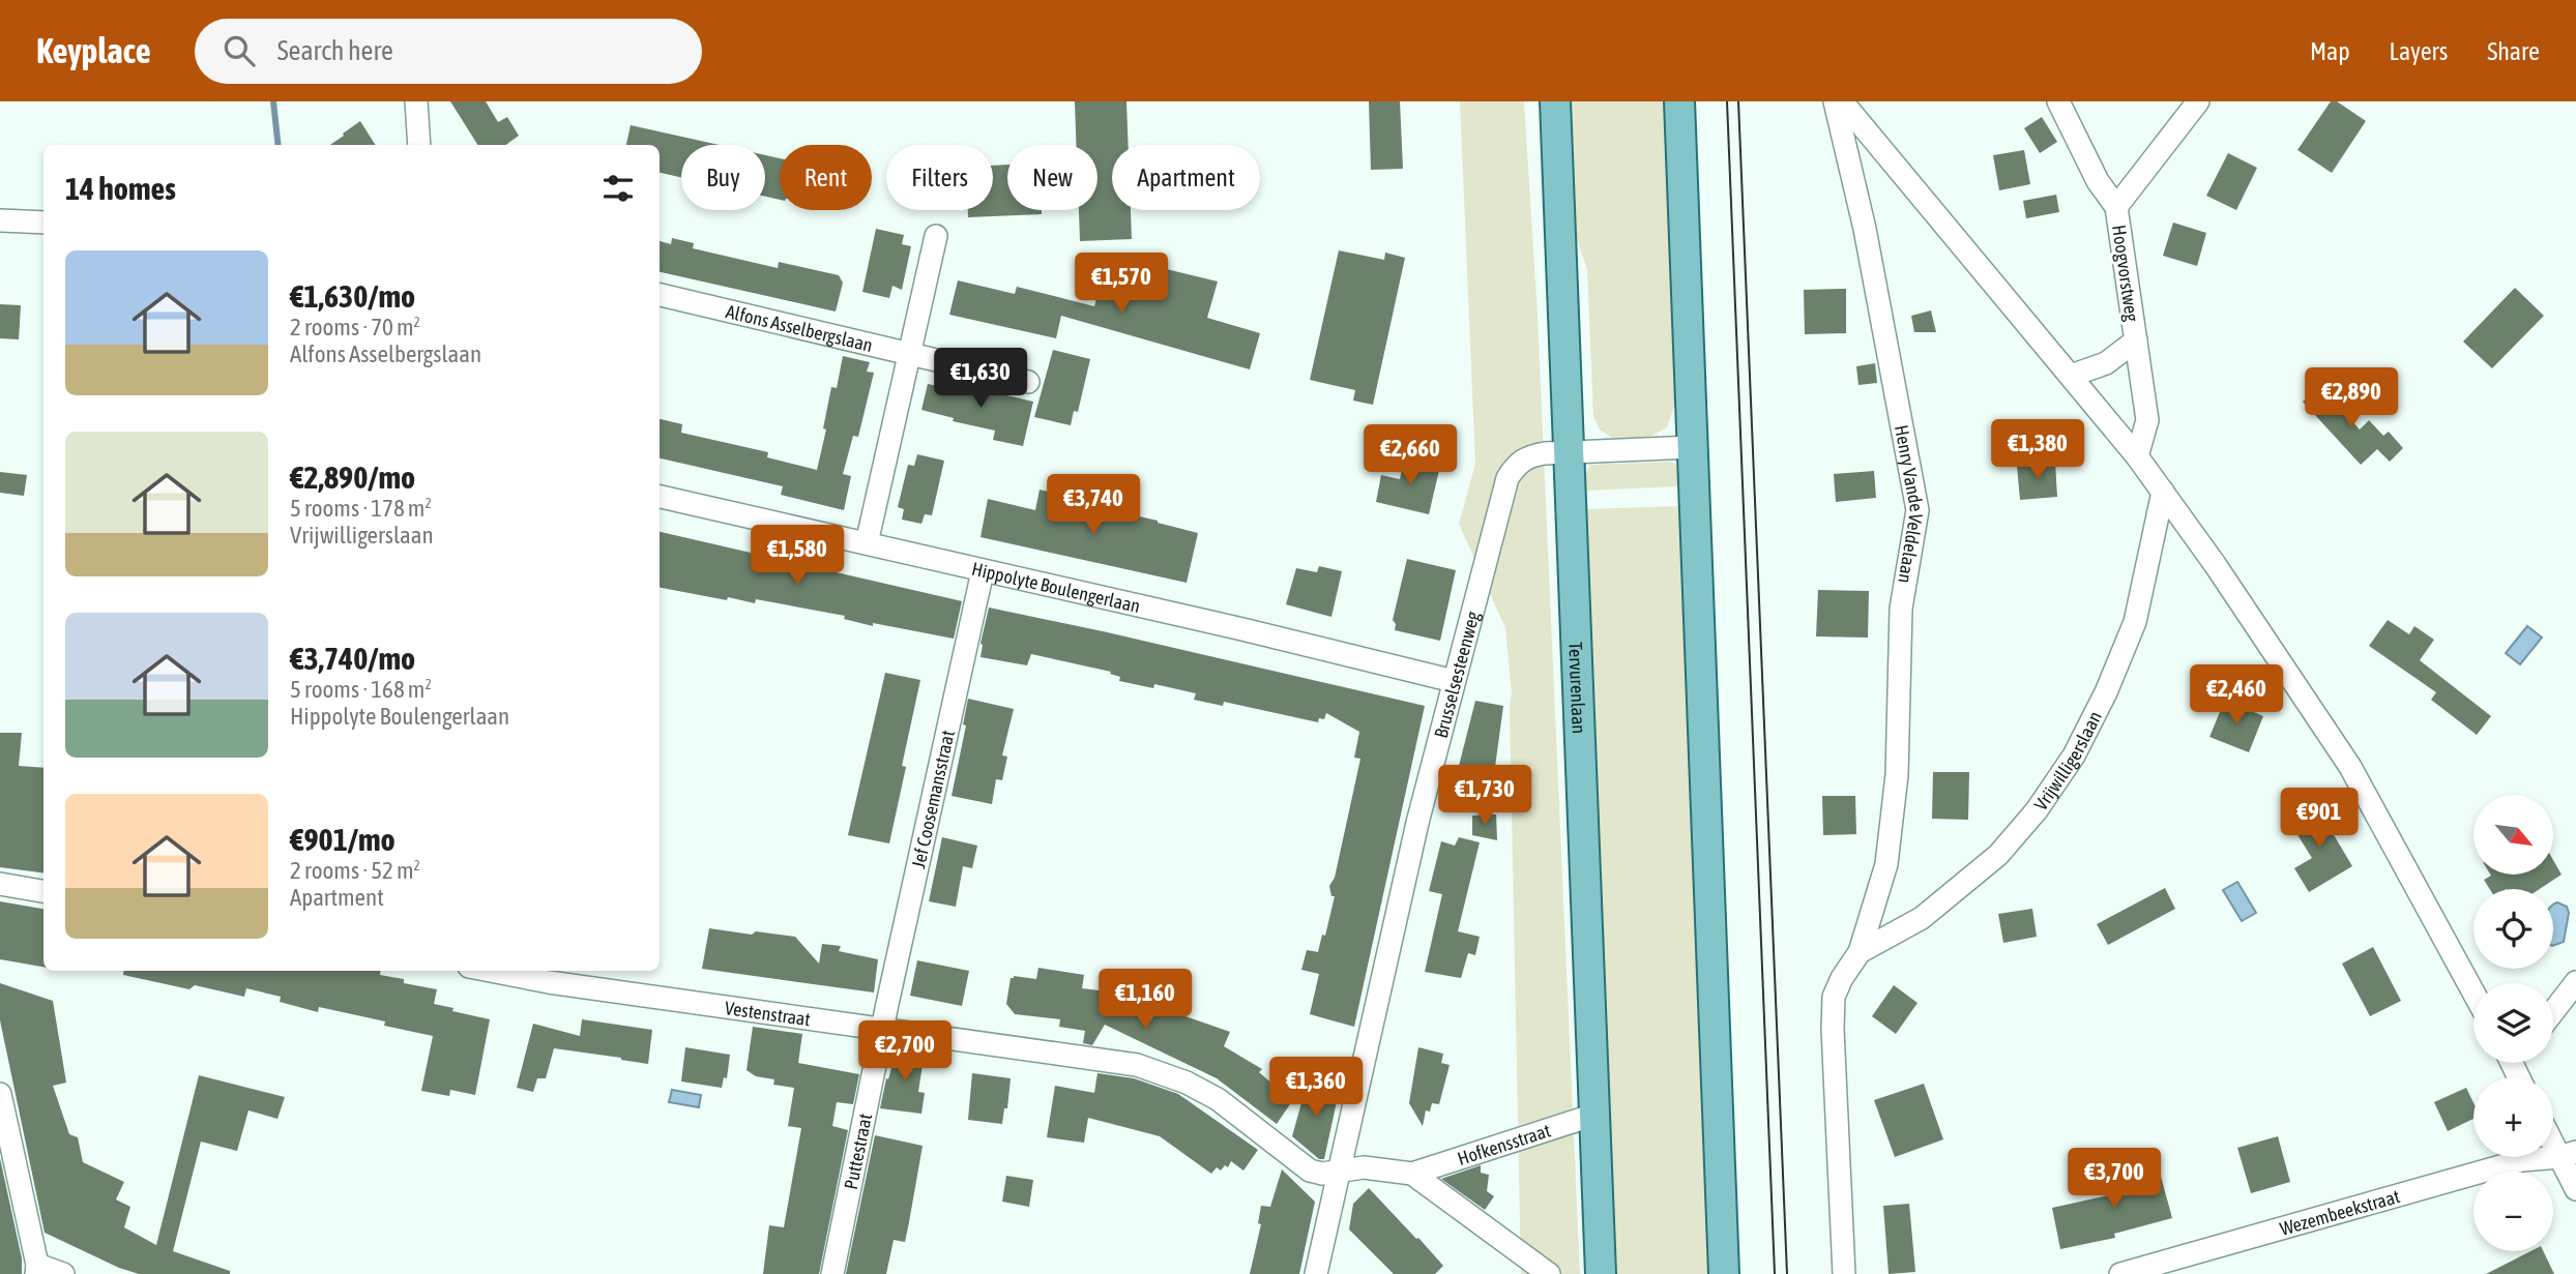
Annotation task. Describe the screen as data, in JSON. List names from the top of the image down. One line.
{"streets":{"main road":["Tervurenlaan"],"street":["Hoogvorstweg","Alfons Asselbergslaan","Henry Vande Veldelaan","Hippolyte Boulengerlaan","Brusselsesteenweg","Vrijwilligerslaan","Jef Coosemansstraat","Vestenstraat","Hofkensstraat","Puttestraat","Wezembeekstraat"]},"crossings":[["Henry Vande Veldelaan","Vrijwilligerslaan"],["Hippolyte Boulengerlaan","Brusselsesteenweg"],["Hippolyte Boulengerlaan","Jef Coosemansstraat"],["Brusselsesteenweg","Tervurenlaan"],["Brusselsesteenweg","Vestenstraat"],["Brusselsesteenweg","Hofkensstraat"],["Tervurenlaan","Hofkensstraat"],["Jef Coosemansstraat","Vestenstraat"],["Jef Coosemansstraat","Puttestraat"],["Vestenstraat","Hofkensstraat"],["Vestenstraat","Puttestraat"]],"north":"bottom right","page":{"header":"Keyplace","search":"Search here","nav":["Map","Layers","Share"],"chip":["Buy","Rent","Filters","New","Apartment"],"heading":"14 homes","list":[{"name":"€1,630/mo","note":"2 rooms · 70 m² · Alfons Asselbergslaan"},{"name":"€2,890/mo","note":"5 rooms · 178 m² · Vrijwilligerslaan"},{"name":"€3,740/mo","note":"5 rooms · 168 m² · Hippolyte Boulengerlaan"},{"name":"€901/mo","note":"2 rooms · 52 m² · Apartment"}],"price":["€1,570","€1,630","€2,890","€1,380","€2,660","€3,740","€1,580","€2,460","€1,730","€901","€1,160","€2,700","€1,360","€3,700"],"map_buttons":["+","−"]}}
